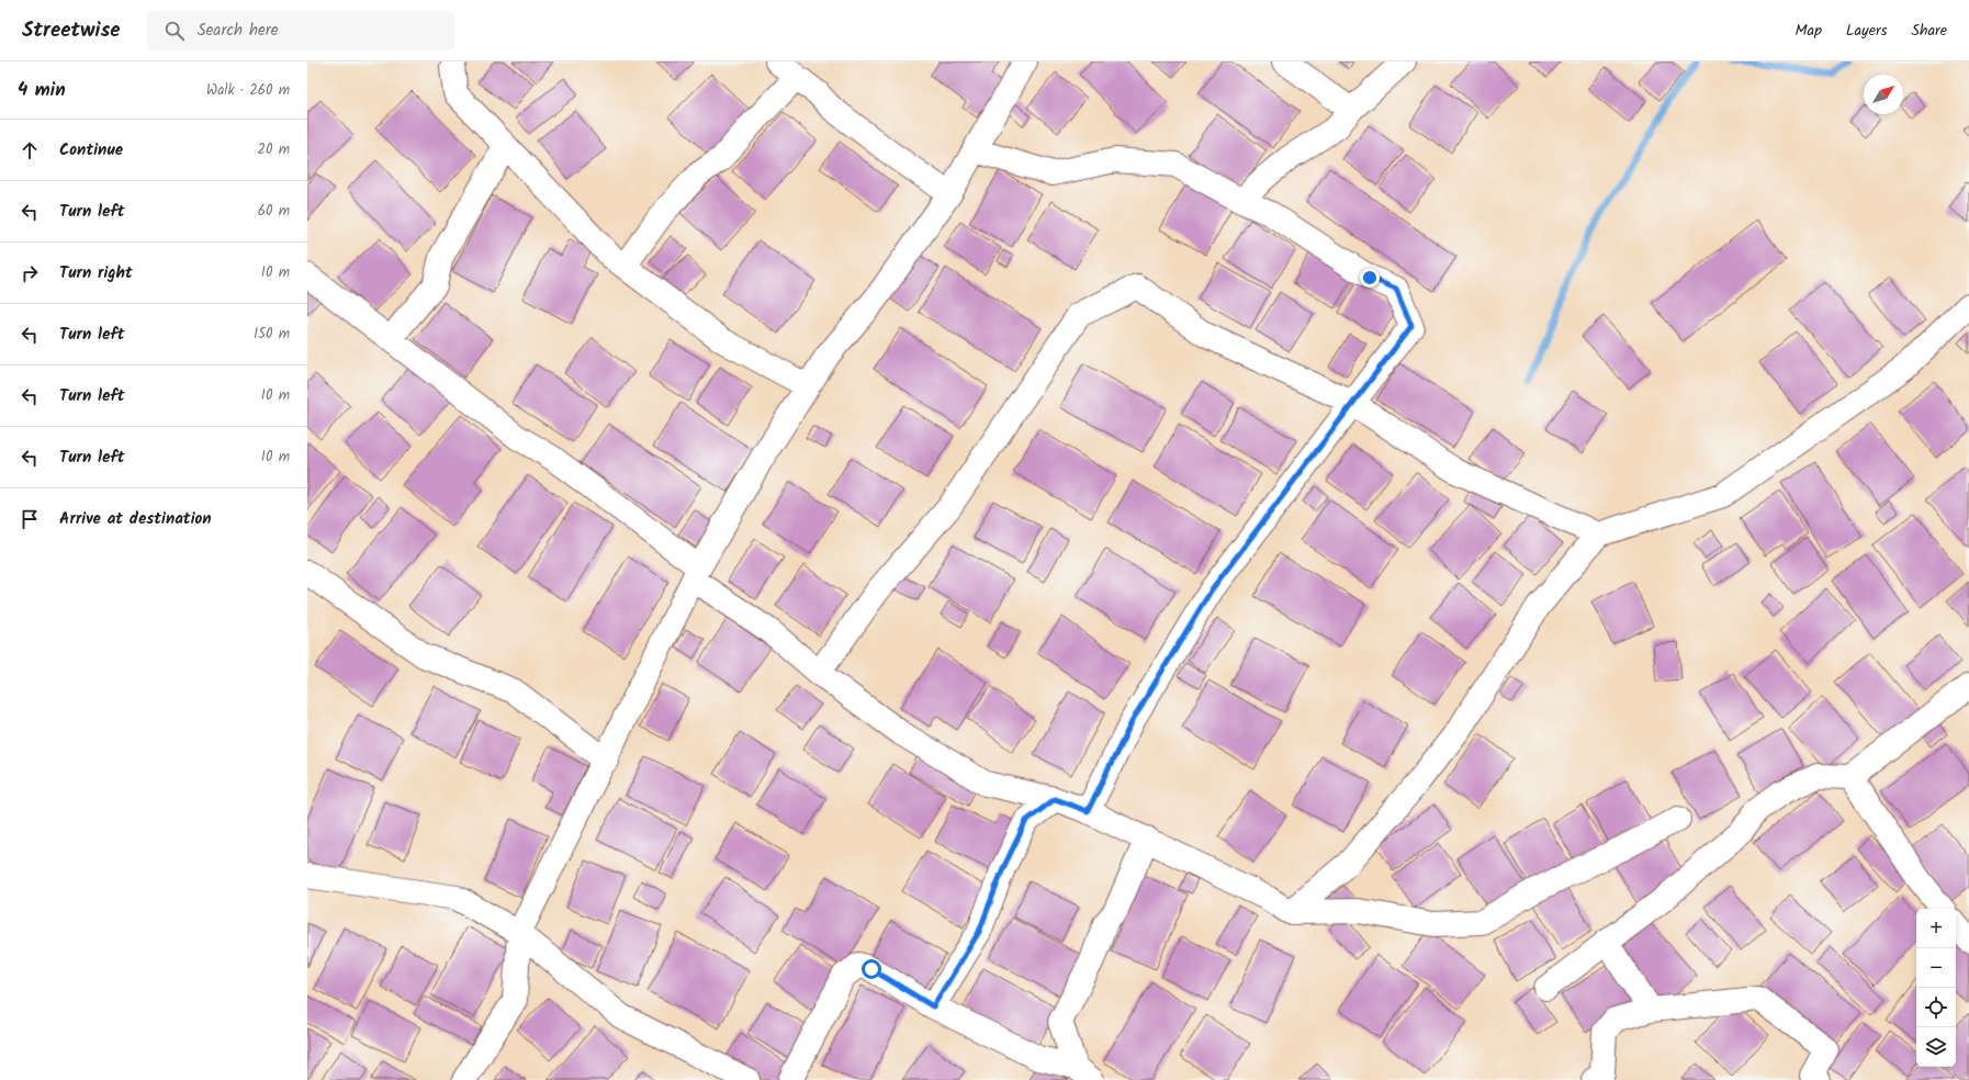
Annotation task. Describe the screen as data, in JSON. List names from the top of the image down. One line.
{"north":"top right","page":{"header":"Streetwise","search":"Search here","nav":["Map","Layers","Share"],"heading":["4 min","Walk · 260 m"],"list":[["Continue","20 m"],["Turn left","60 m"],["Turn right","10 m"],["Turn left","150 m"],["Turn left","10 m"],["Turn left","10 m"],"Arrive at destination"],"map_buttons":["+","−"]}}
